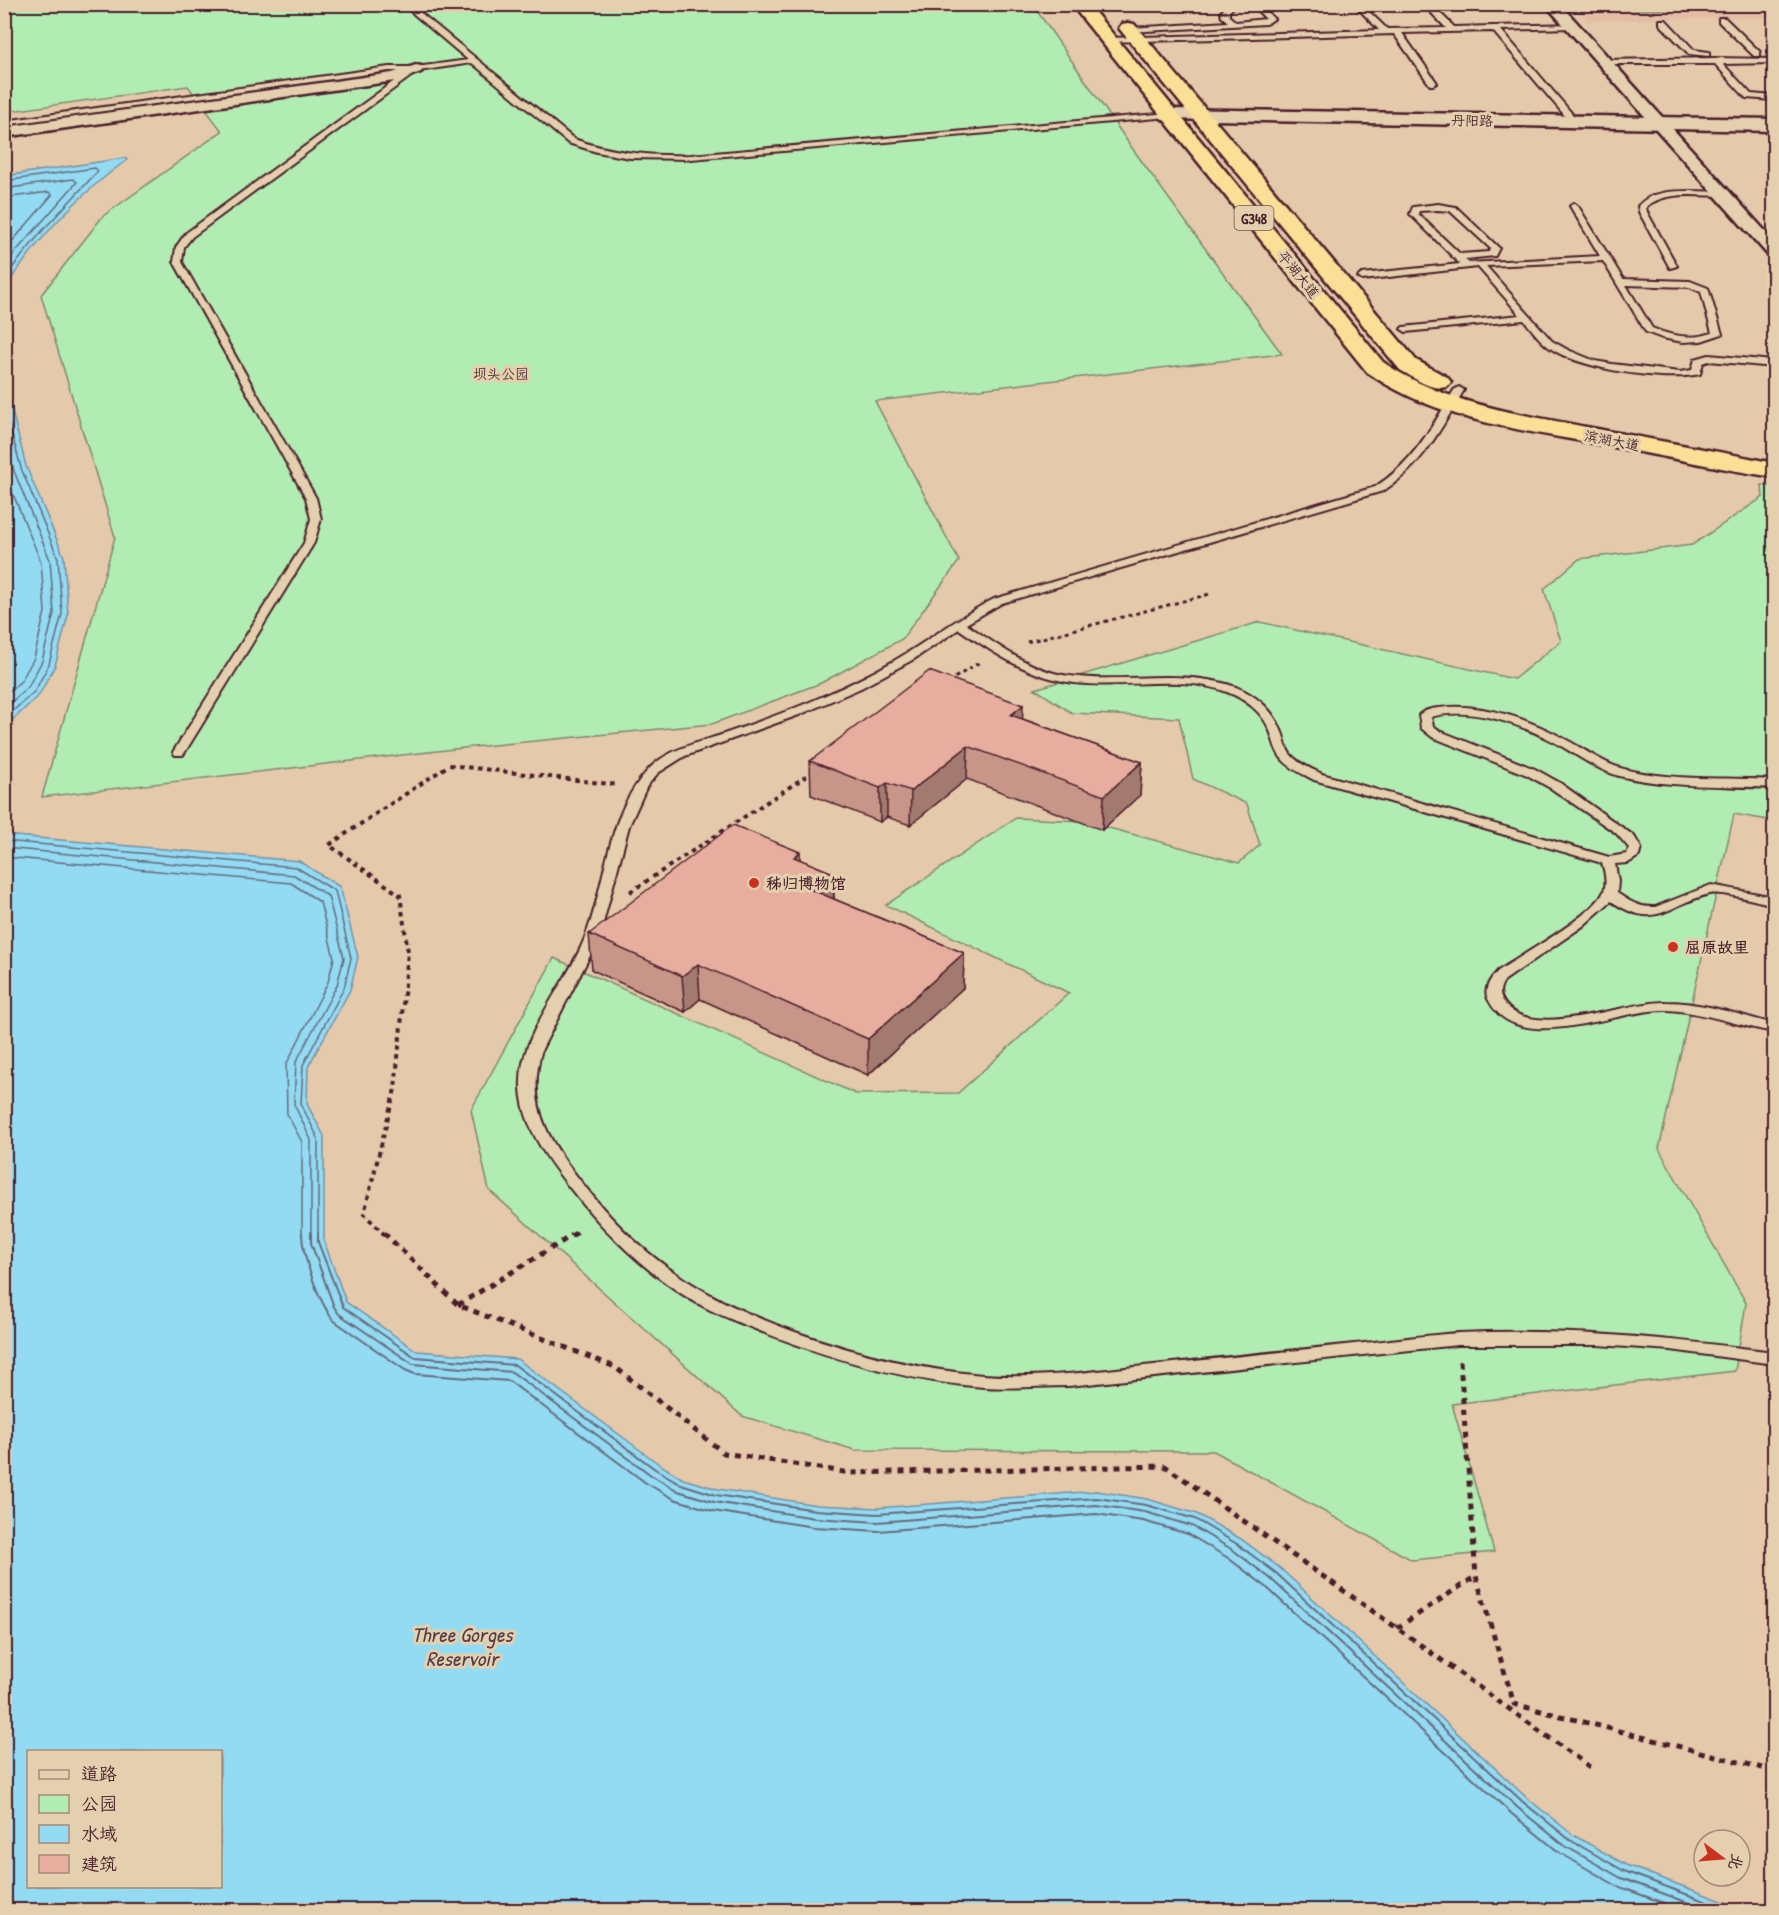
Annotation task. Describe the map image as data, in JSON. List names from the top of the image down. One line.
{"streets":{"highway":["G348","平湖大道","滨湖大道"],"main road":["丹阳路"]},"crossings":[["丹阳路","平湖大道"],["平湖大道","滨湖大道"]],"water":["Three Gorges Reservoir"],"parks":["坝头公园"],"places":["秭归博物馆","屈原故里"],"legend":["道路","公园","水域","建筑"],"north":"right"}
